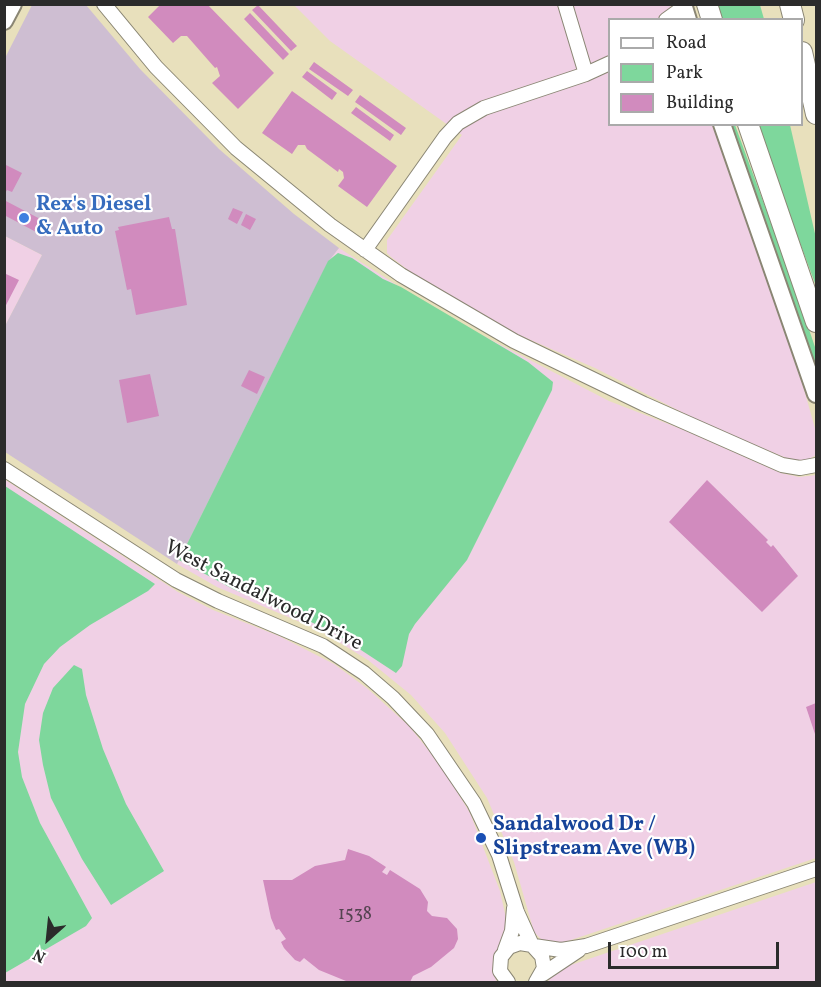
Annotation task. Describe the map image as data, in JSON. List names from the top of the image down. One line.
{"streets":{"street":["West Sandalwood Drive"]},"places":["Rex's Diesel & Auto","Sandalwood Dr / Slipstream Ave (WB)"],"house_numbers":["1538"],"legend":["Road","Park","Building"],"scale_bar":"100 m","north":"bottom left"}
